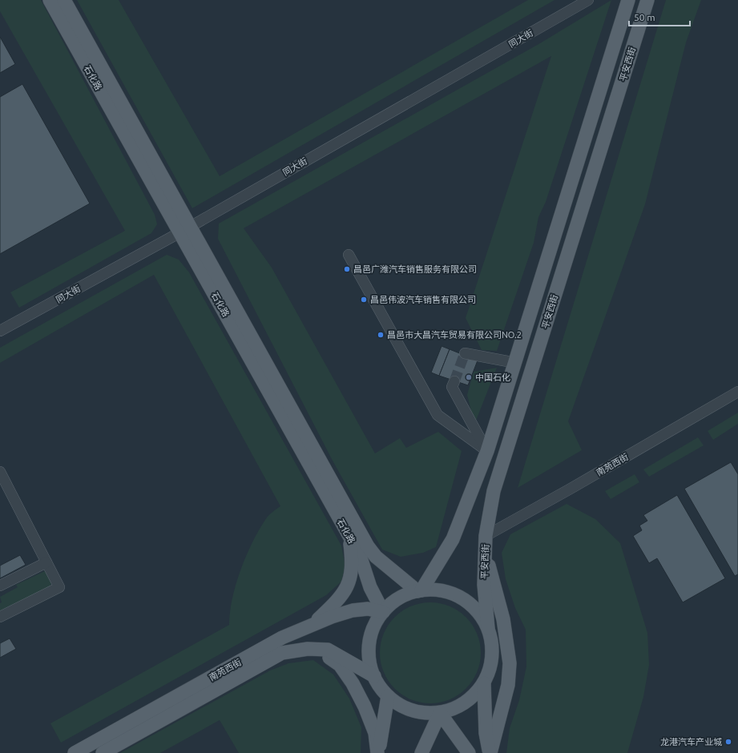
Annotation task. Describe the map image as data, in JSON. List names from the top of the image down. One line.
{"streets":{"main road":["平安西街","石化路","南苑西街"],"street":["同大街"]},"crossings":[["同大街","石化路"],["平安西街","石化路"],["平安西街","南苑西街"],["石化路","南苑西街"]],"places":["昌邑广潍汽车销售服务有限公司","昌邑伟波汽车销售有限公司","昌邑市大昌汽车贸易有限公司NO.2","中国石化","龙港汽车产业城"],"scale_bar":"50 m"}
